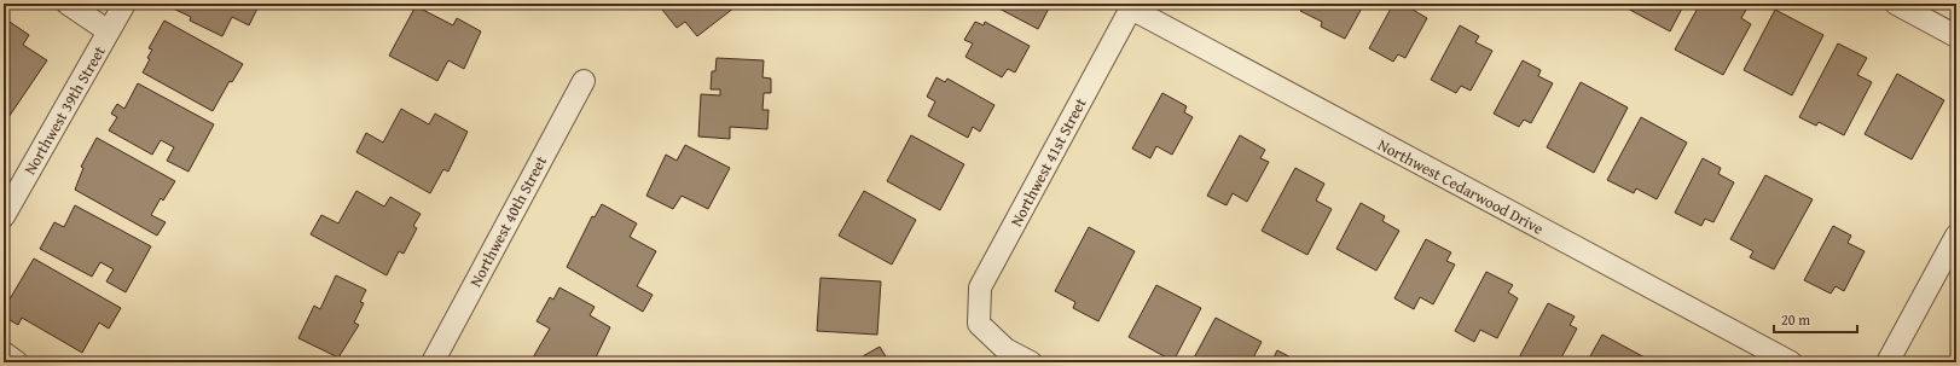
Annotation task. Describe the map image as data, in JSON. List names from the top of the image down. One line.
{"streets":{"street":["Northwest 39th Street","Northwest 41st Street","Northwest Cedarwood Drive","Northwest 40th Street"]},"crossings":[["Northwest 41st Street","Northwest Cedarwood Drive"]],"scale_bar":"20 m"}
